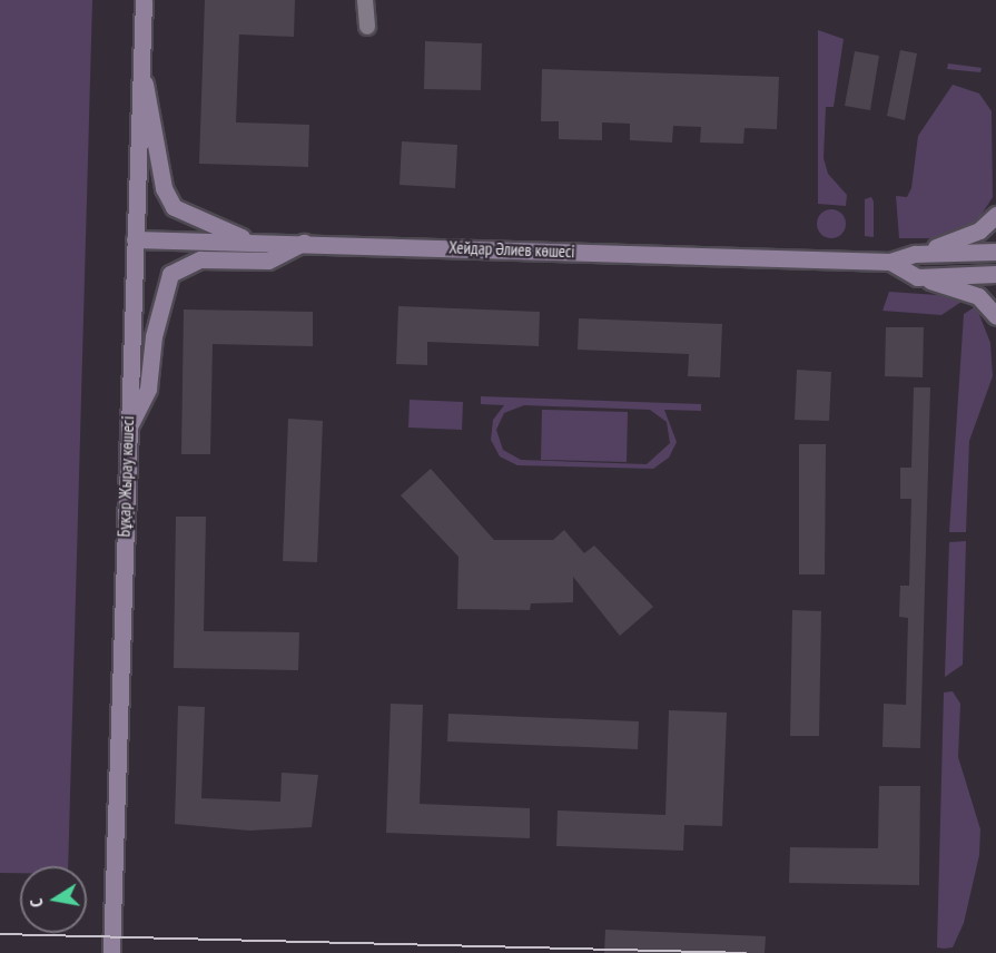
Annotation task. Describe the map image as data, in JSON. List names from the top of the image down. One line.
{"streets":{"street":["Хейдар Әлиев көшесі","Бұқар Жырау көшесі"]},"crossings":[["Хейдар Әлиев көшесі","Бұқар Жырау көшесі"]],"north":"left"}
